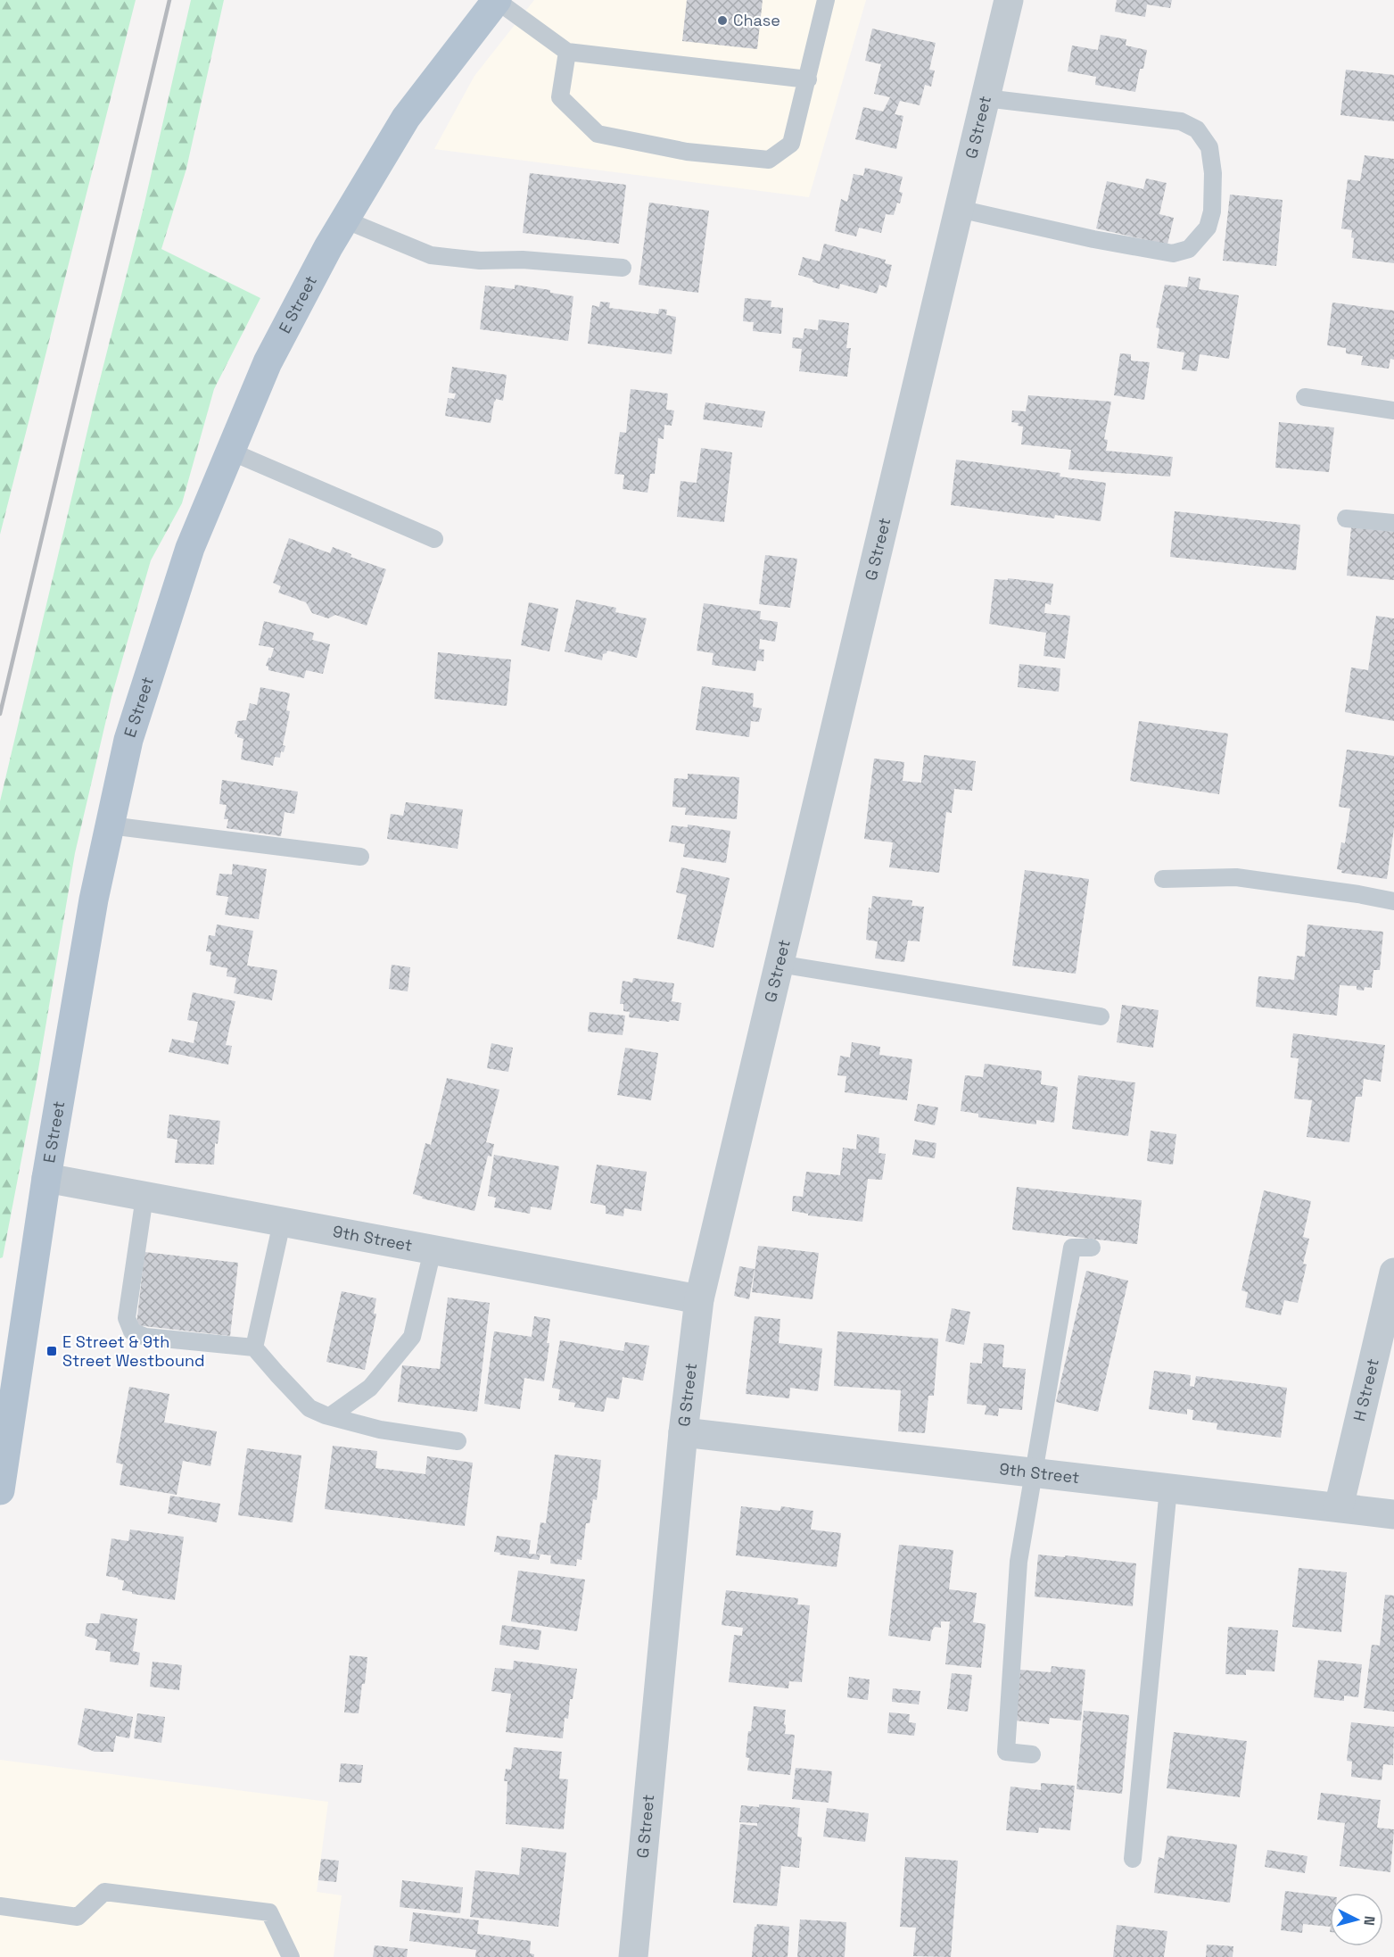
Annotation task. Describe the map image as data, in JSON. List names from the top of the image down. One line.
{"streets":{"main road":["E Street"],"street":["G Street","9th Street","H Street"]},"crossings":[["G Street","9th Street"],["E Street","9th Street"],["9th Street","H Street"]],"places":{"other":["Chase"],"transit":["E Street & 9th Street Westbound"]},"north":"right"}
